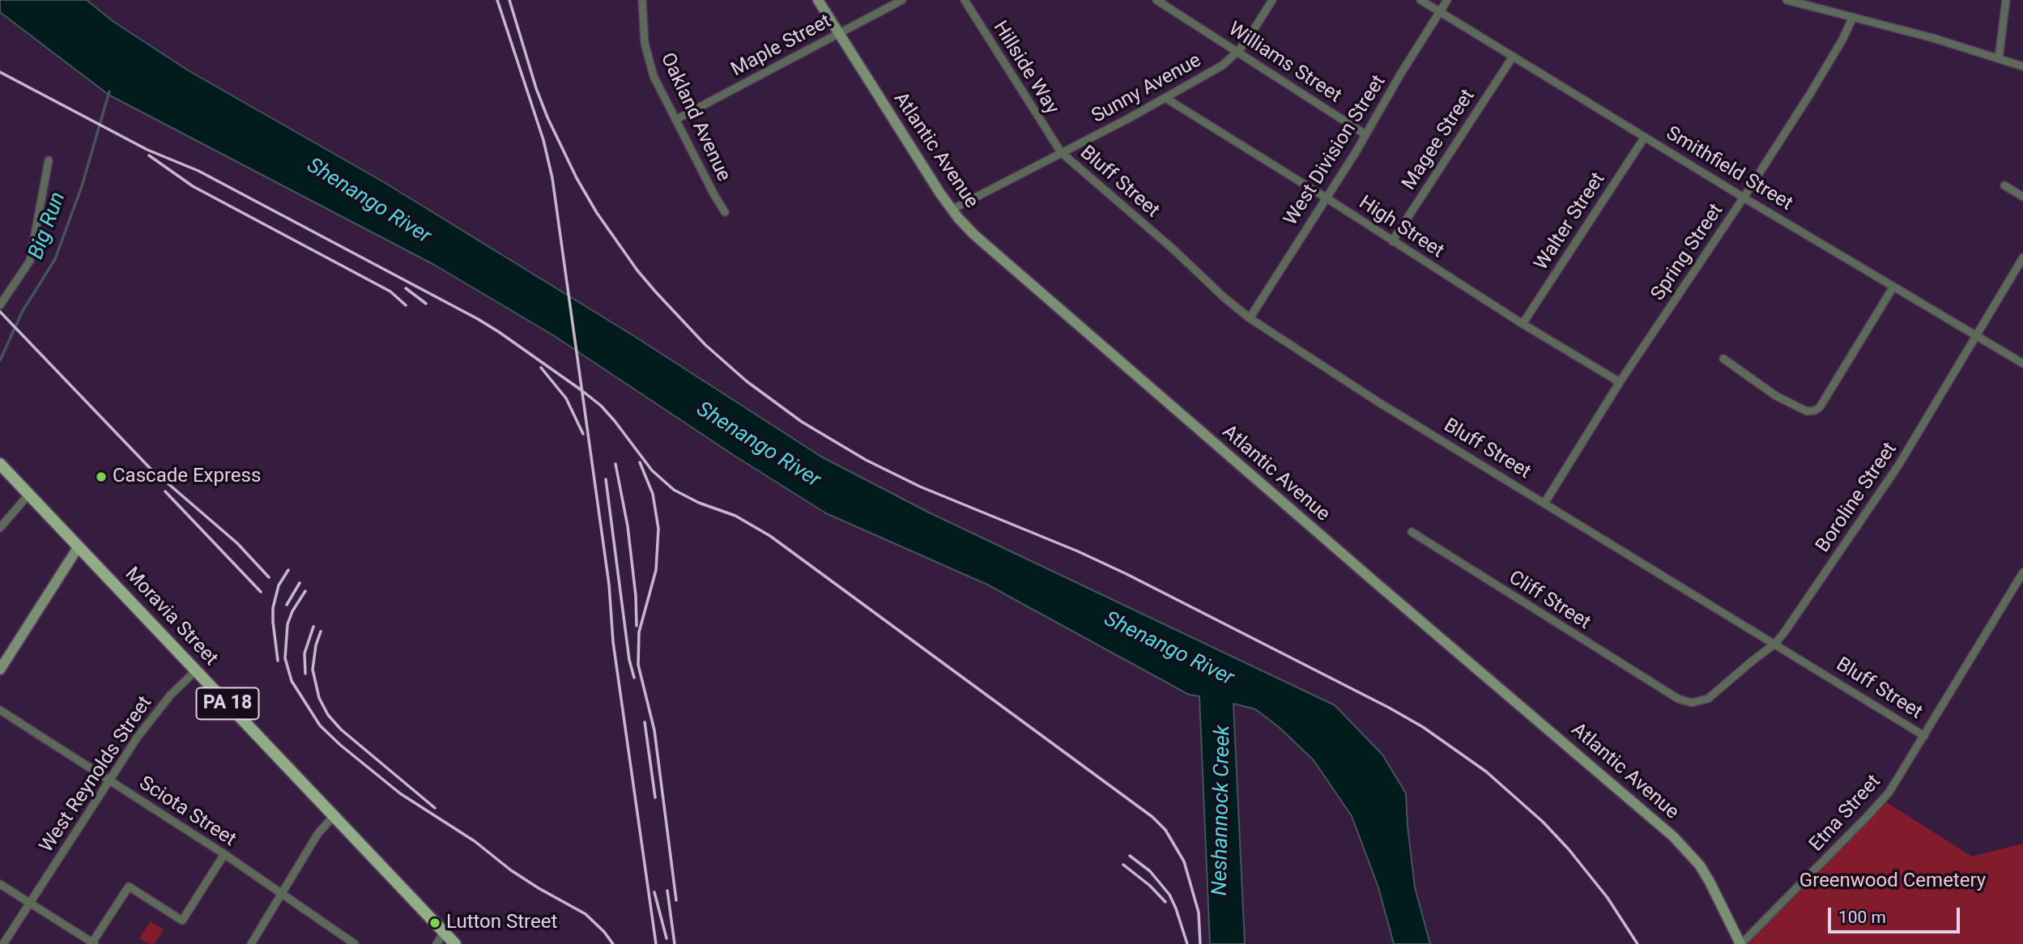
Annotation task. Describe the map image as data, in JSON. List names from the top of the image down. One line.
{"streets":{"main road":["Moravia Street","PA 18"],"street":["Maple Street","Williams Street","Hillside Way","Sunny Avenue","Oakland Avenue","Magee Street","Atlantic Avenue","West Division Street","Smithfield Street","Bluff Street","Walter Street","High Street","Spring Street","Boroline Street","Cliff Street","West Reynolds Street","Sciota Street","Etna Street"]},"crossings":[["Maple Street","Oakland Avenue"],["Maple Street","Atlantic Avenue"],["Williams Street","Sunny Avenue"],["Williams Street","West Division Street"],["Hillside Way","Sunny Avenue"],["Hillside Way","Bluff Street"],["Sunny Avenue","Atlantic Avenue"],["Sunny Avenue","Bluff Street"],["Sunny Avenue","High Street"],["Magee Street","Smithfield Street"],["Magee Street","High Street"],["Atlantic Avenue","Etna Street"],["West Division Street","Smithfield Street"],["West Division Street","Bluff Street"],["West Division Street","High Street"],["Smithfield Street","Walter Street"],["Smithfield Street","Spring Street"],["Smithfield Street","Boroline Street"],["Bluff Street","Spring Street"],["Bluff Street","Boroline Street"],["Bluff Street","Etna Street"],["Walter Street","High Street"],["High Street","Spring Street"],["Boroline Street","Cliff Street"],["Moravia Street","West Reynolds Street"],["West Reynolds Street","Sciota Street"]],"water":["Shenango River","Big Run","Neshannock Creek"],"parks":["Greenwood Cemetery"],"places":["Cascade Express","Lutton Street"],"scale_bar":"100 m"}
